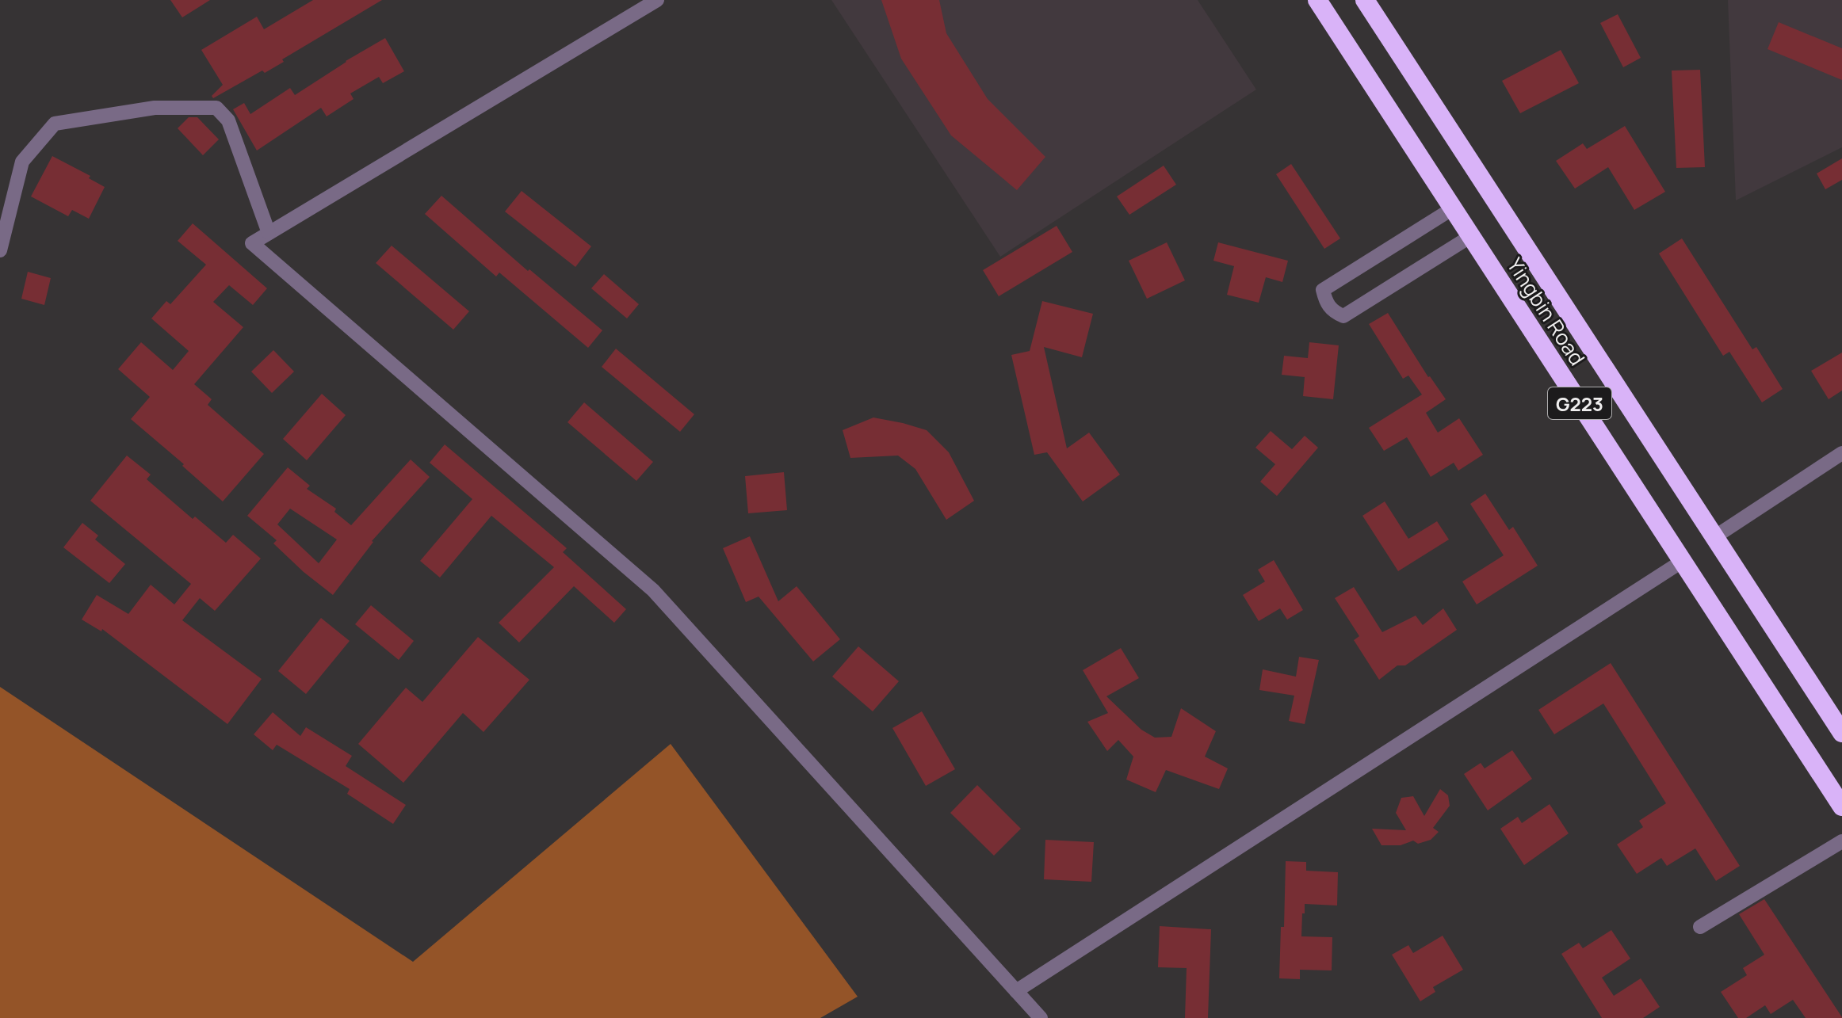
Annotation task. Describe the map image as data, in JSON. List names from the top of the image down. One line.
{"streets":{"highway":["Yingbin Road","G223"]}}
